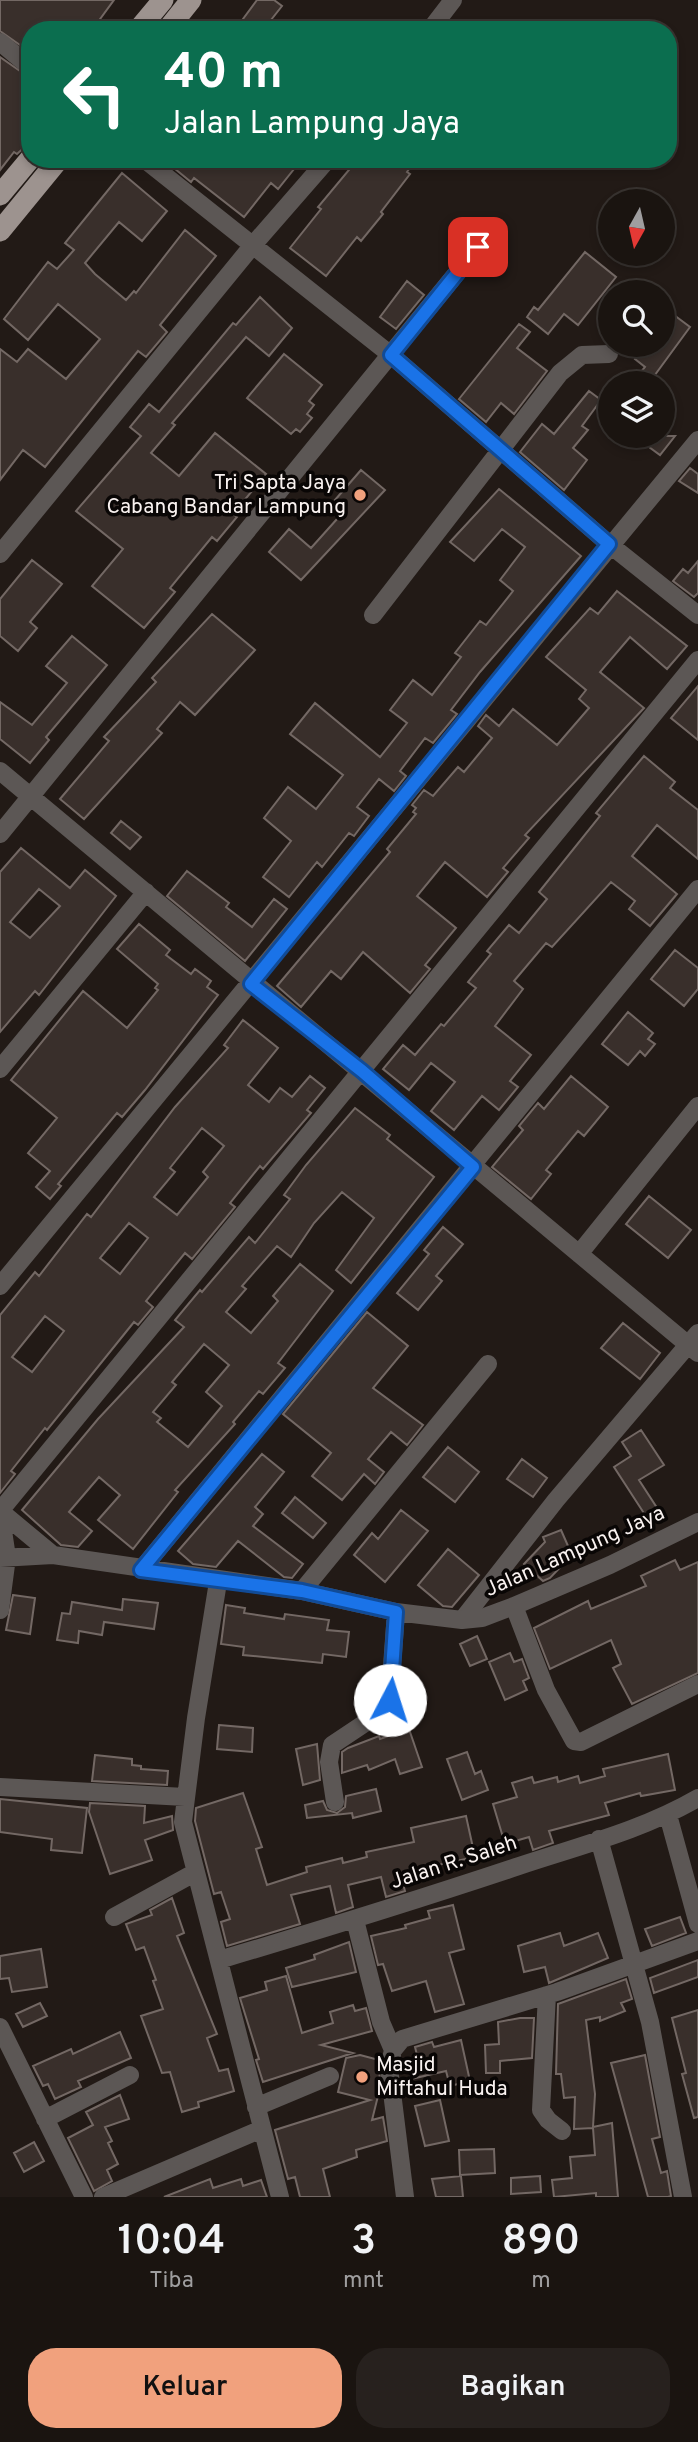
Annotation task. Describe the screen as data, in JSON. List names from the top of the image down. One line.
{"streets":{"street":["Jalan Lampung Jaya","Jalan R. Saleh"]},"places":["Tri Sapta Jaya Cabang Bandar Lampung","Masjid Miftahul Huda"],"north":"bottom","page":{"turn":["40 m","Jalan Lampung Jaya"],"eta":["10:04","Tiba","3","mnt","890","m"],"buttons":["Keluar","Bagikan"]}}
